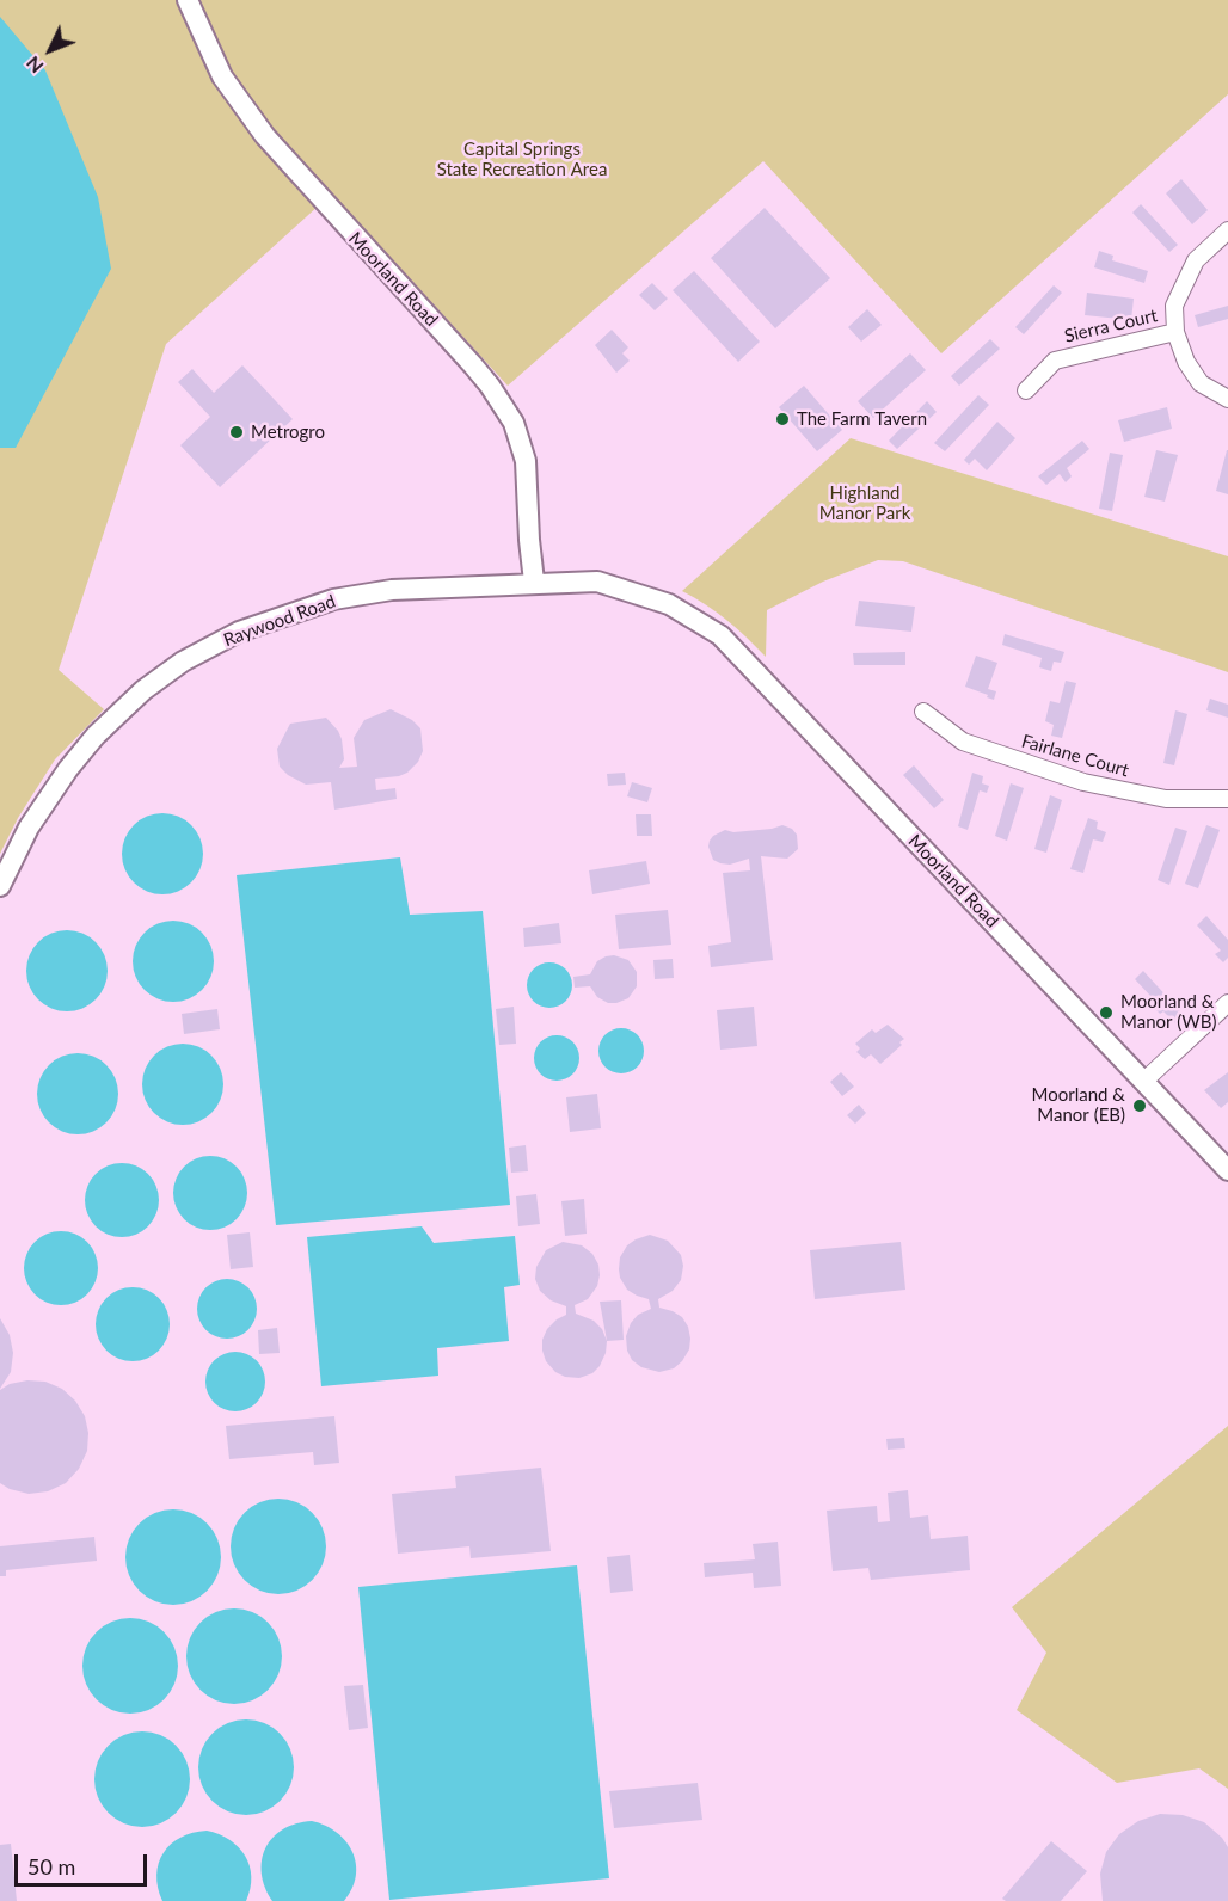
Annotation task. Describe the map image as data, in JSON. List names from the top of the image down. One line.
{"streets":{"street":["Moorland Road","Sierra Court","Raywood Road","Fairlane Court"]},"crossings":[["Moorland Road","Raywood Road"]],"parks":["Capital Springs State Recreation Area","Highland Manor Park"],"places":["The Farm Tavern","Metrogro","Moorland & Manor (WB)","Moorland & Manor (EB)"],"scale_bar":"50 m","north":"bottom left"}
